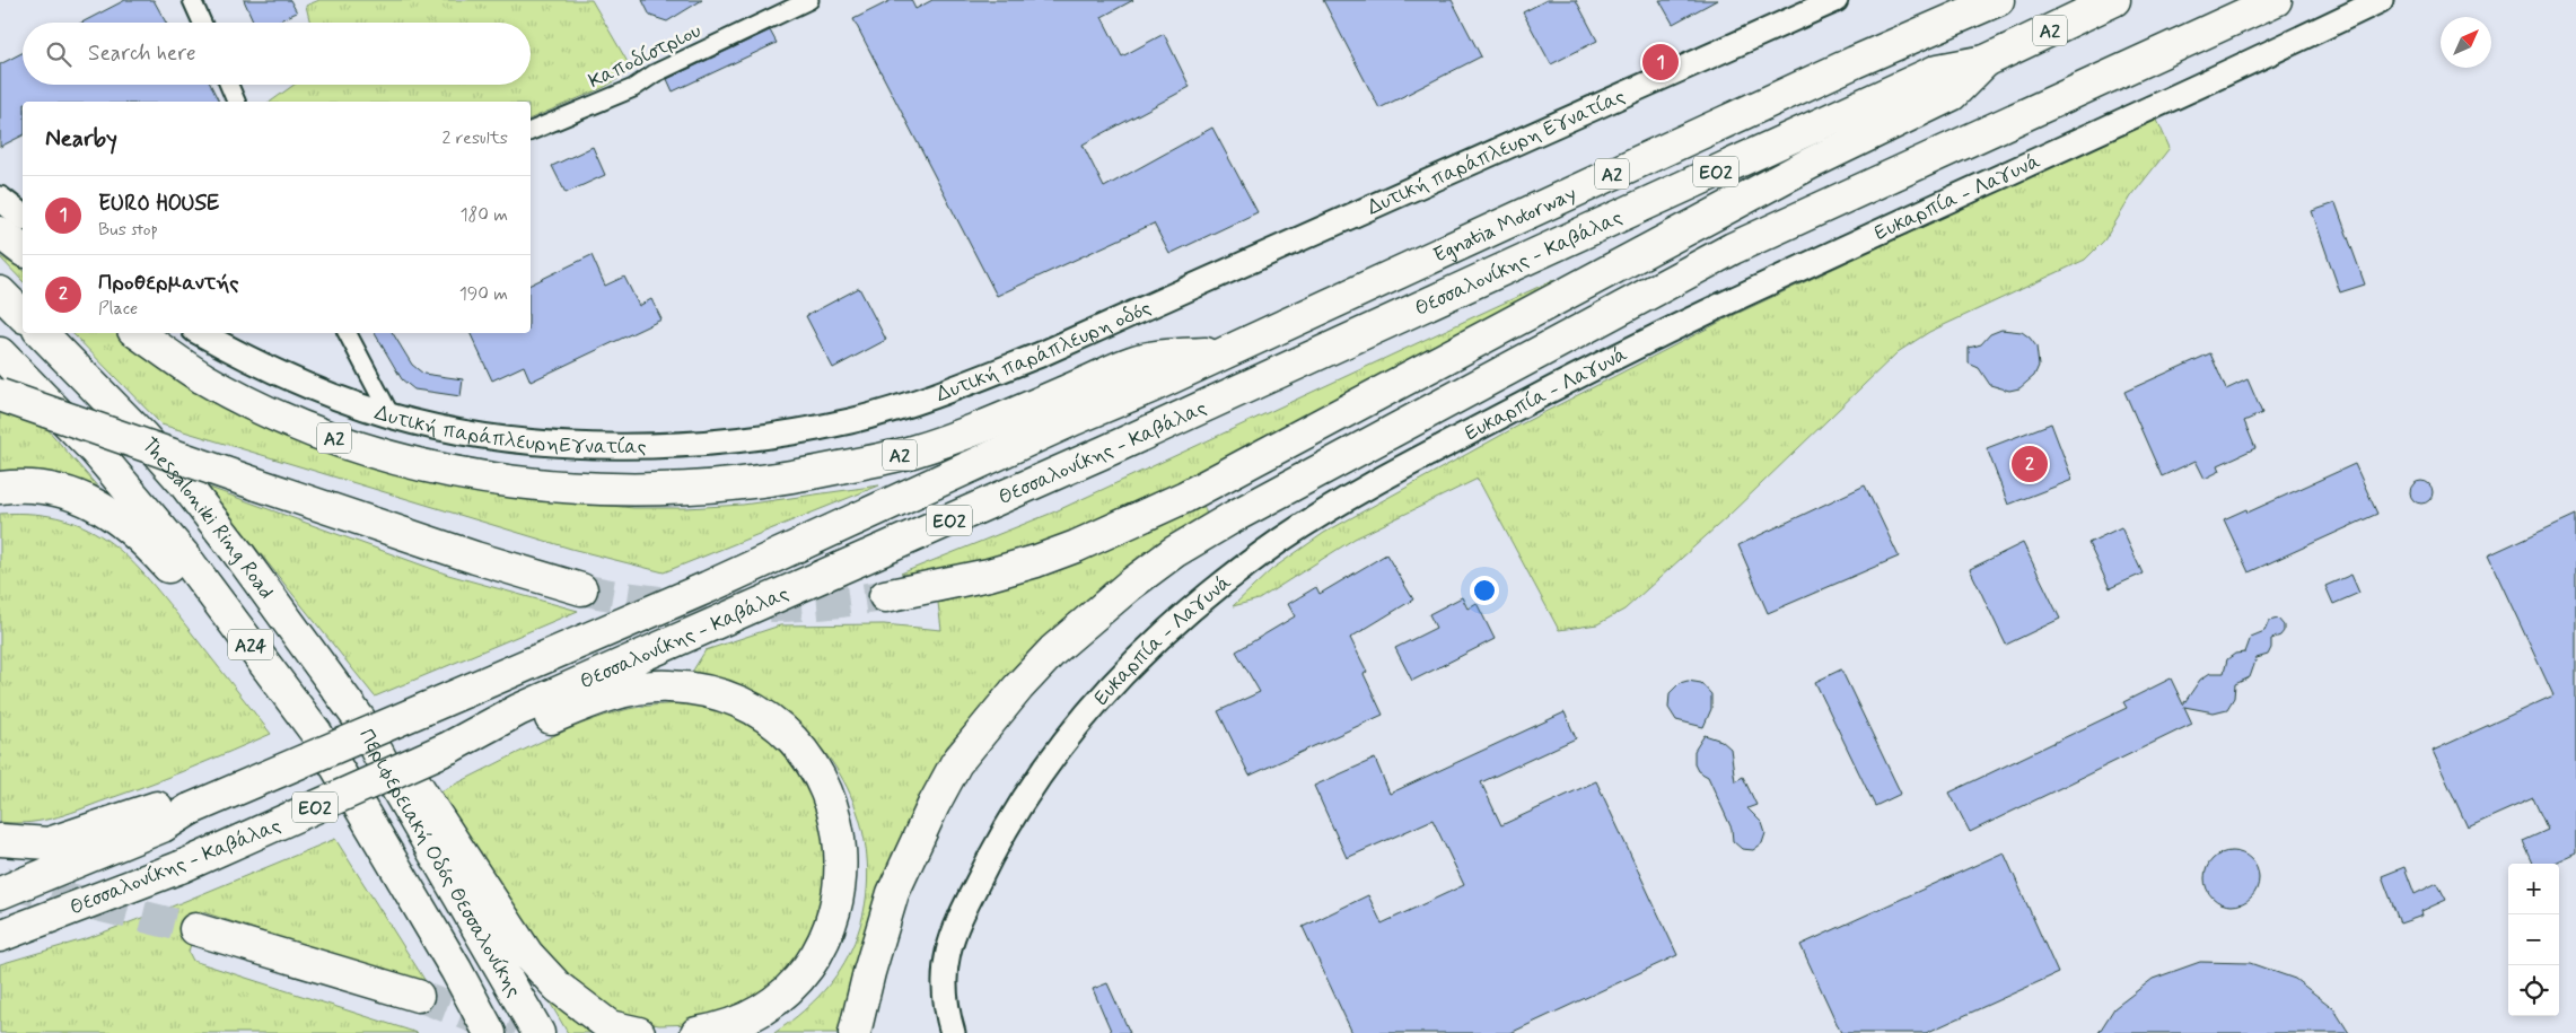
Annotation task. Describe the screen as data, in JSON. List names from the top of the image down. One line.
{"streets":{"highway":["Α2","ΕΟ2","Egnatia Motorway","Θεσσαλονίκης - Καβάλας","Thessaloniki Ring Road","Α24","Περιφερειακή Οδός Θεσσαλονίκης"],"street":["Καποδίστριου","Δυτική παράπλευρη Εγνατίας","Ευκαρπία - Λαγυνά","Δυτική παράπλευρη οδός","Δυτική παράπλευρηΕγνατίας"]},"crossings":[["Α2","Egnatia Motorway"],["Α2","Θεσσαλονίκης - Καβάλας"],["Δυτική παράπλευρη Εγνατίας","Δυτική παράπλευρη οδός"],["Egnatia Motorway","Θεσσαλονίκης - Καβάλας"],["Δυτική παράπλευρη οδός","Δυτική παράπλευρηΕγνατίας"],["Thessaloniki Ring Road","Περιφερειακή Οδός Θεσσαλονίκης"],["Α24","Περιφερειακή Οδός Θεσσαλονίκης"]],"north":"top right","page":{"search":"Search here","pins":["1","2"],"heading":["Nearby","2 results"],"list":[{"mark":"1","name":"EURO HOUSE","note":"Bus stop","value":"180 m"},{"mark":"2","name":"Προθερμαντής","note":"Place","value":"190 m"}],"map_buttons":["+","−"]}}
